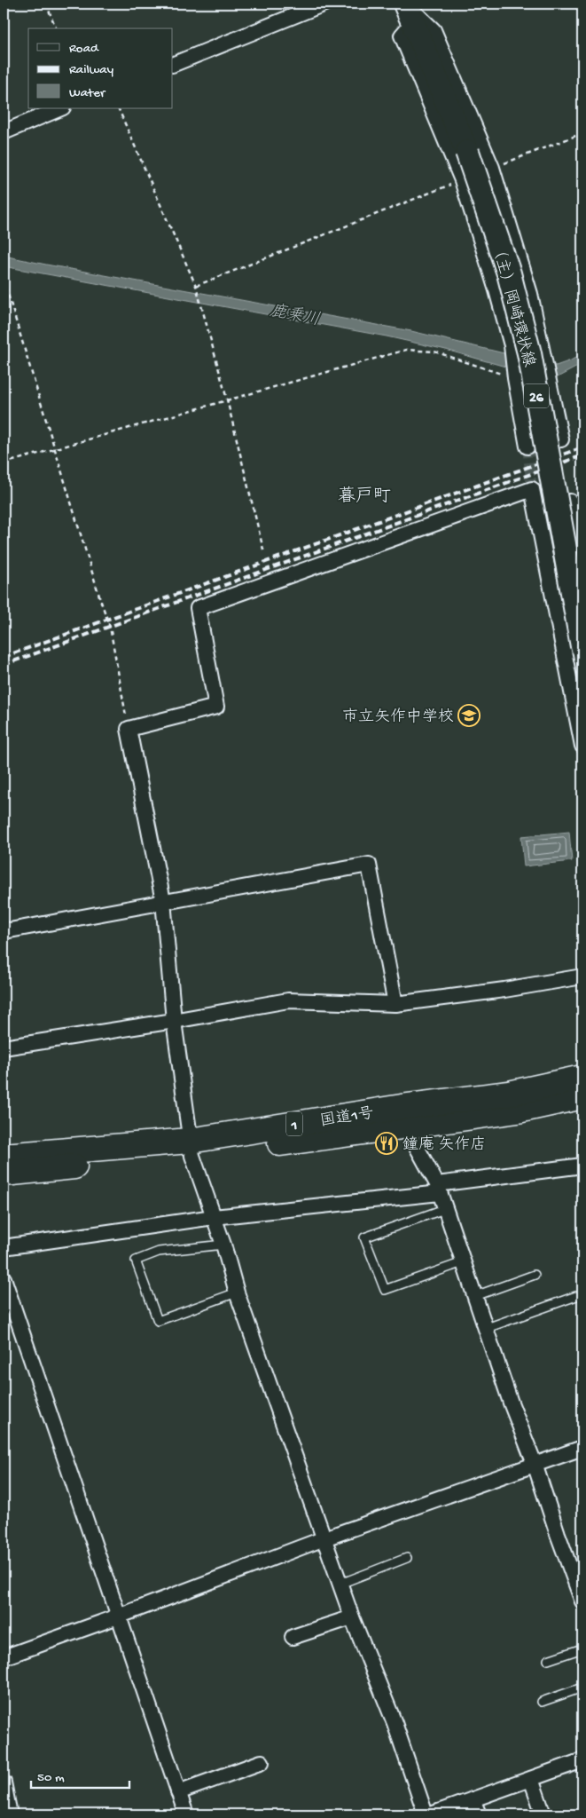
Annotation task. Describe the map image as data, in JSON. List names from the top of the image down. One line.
{"streets":{"highway":["国道1号","1"],"main road":["（主）岡崎環状線","26"]},"districts":["暮戸町"],"water":["鹿乗川"],"places":{"school or university":["市立矢作中学校"],"restaurant":["鐘庵 矢作店"]},"legend":["Road","Railway","Water"],"scale_bar":"50 m"}
